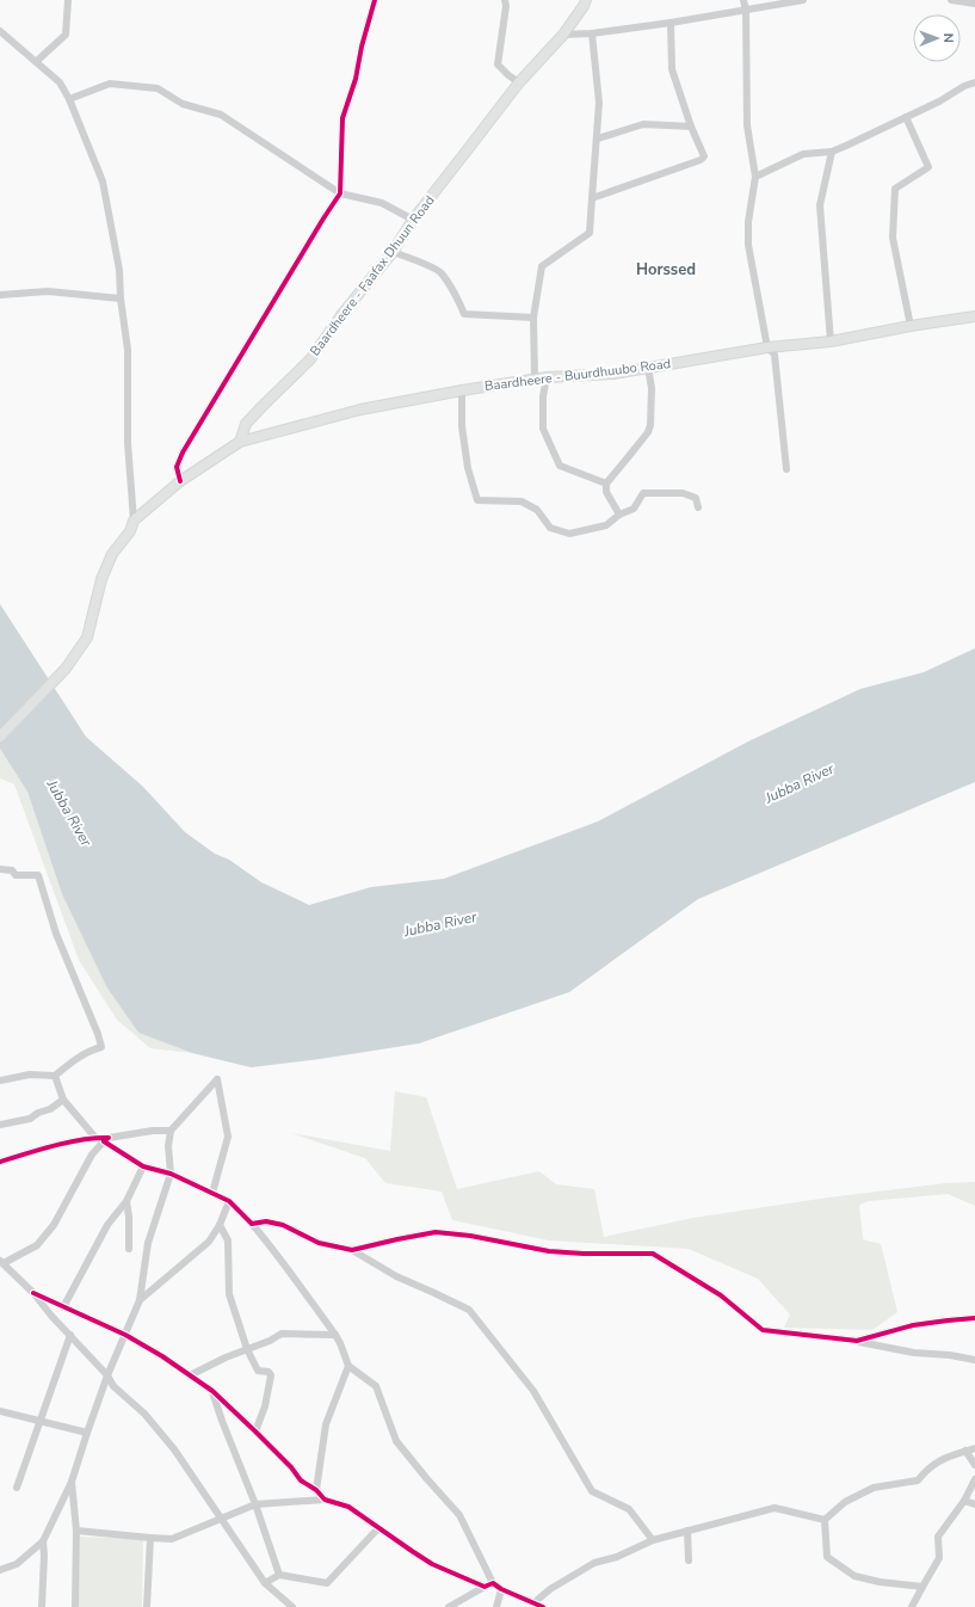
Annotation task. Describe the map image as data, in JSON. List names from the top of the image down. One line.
{"streets":{"main road":["Baardheere - Faafax Dhuun Road","Baardheere - Buurdhuubo Road"]},"crossings":[["Baardheere - Faafax Dhuun Road","Baardheere - Buurdhuubo Road"]],"districts":["Horssed"],"water":["Jubba River"],"north":"right"}
